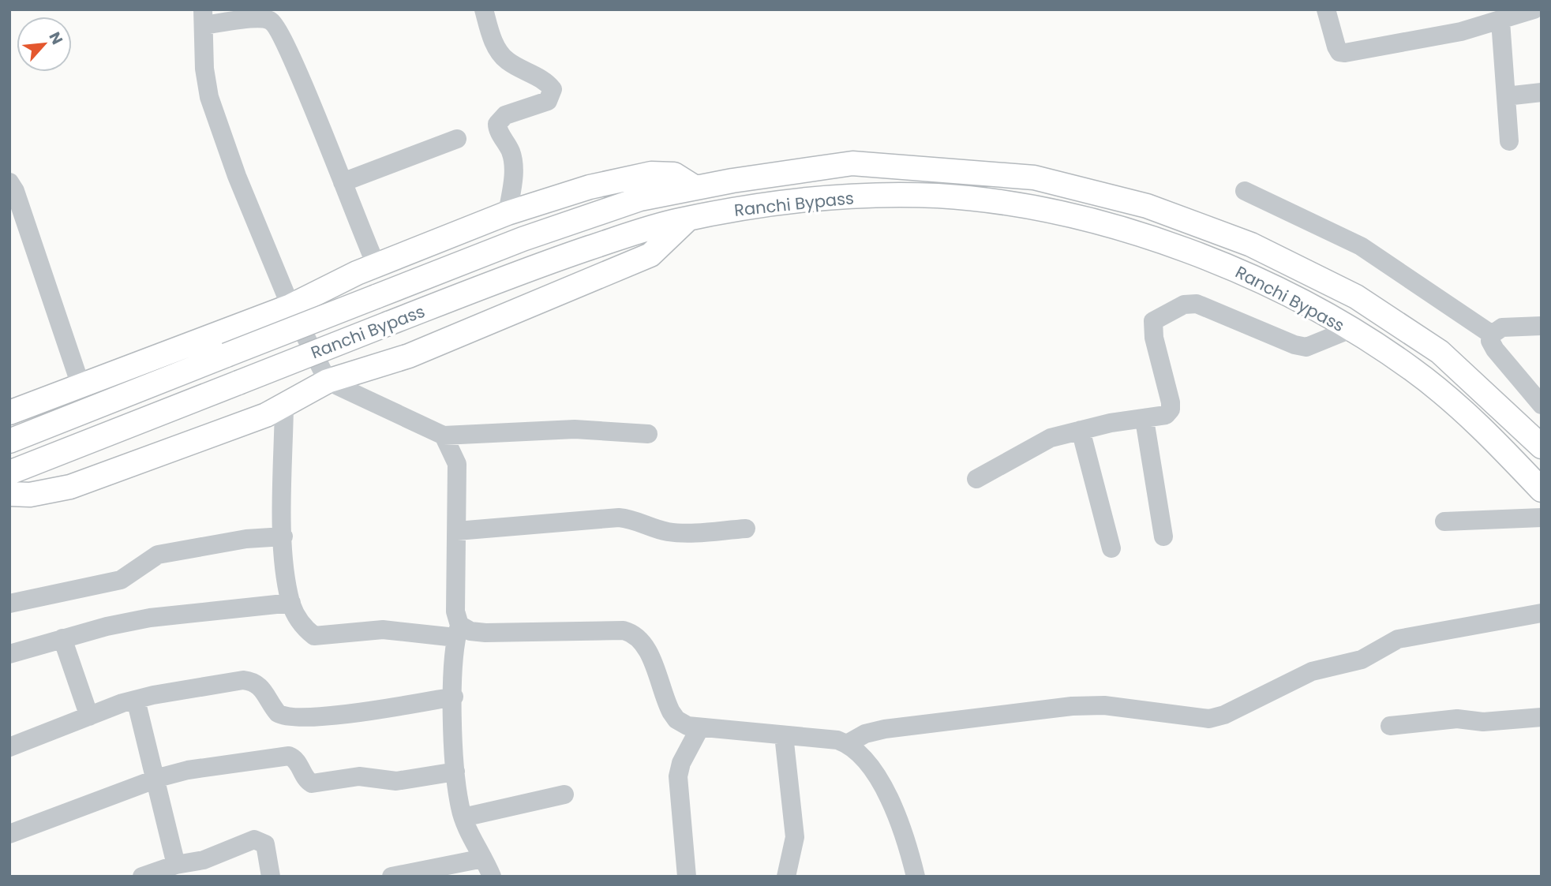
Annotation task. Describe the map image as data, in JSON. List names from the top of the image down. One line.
{"streets":{"main road":["Ranchi Bypass"]},"north":"top right"}
